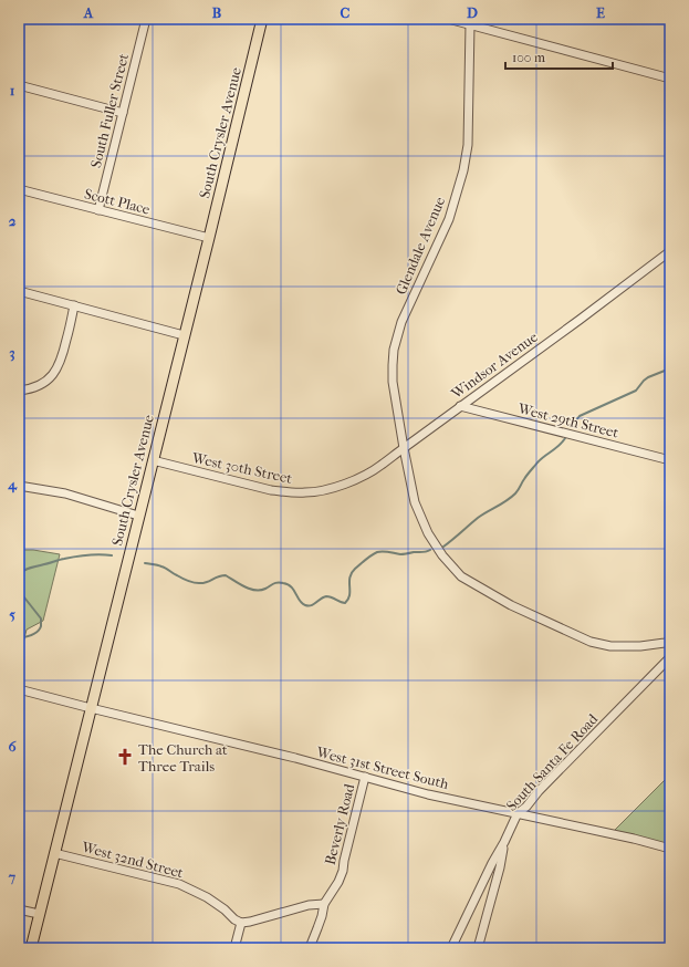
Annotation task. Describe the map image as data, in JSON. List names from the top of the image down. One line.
{"streets":{"main road":["South Crysler Avenue"],"street":["South Fuller Street","Scott Place","Glendale Avenue","Windsor Avenue","West 29th Street","West 30th Street","South Santa Fe Road","West 31st Street South","Beverly Road","West 32nd Street"]},"crossings":[["South Fuller Street","Scott Place"],["South Crysler Avenue","Scott Place"],["South Crysler Avenue","West 30th Street"],["South Crysler Avenue","West 31st Street South"],["South Crysler Avenue","West 32nd Street"],["Glendale Avenue","Windsor Avenue"],["Windsor Avenue","West 29th Street"],["Windsor Avenue","West 30th Street"],["South Santa Fe Road","West 31st Street South"],["West 31st Street South","Beverly Road"]],"places":{"church":["The Church at Three Trails"]},"scale_bar":"100 m","grid":{"columns":["A","B","C","D","E"],"rows":["1","2","3","4","5","6","7"]}}
